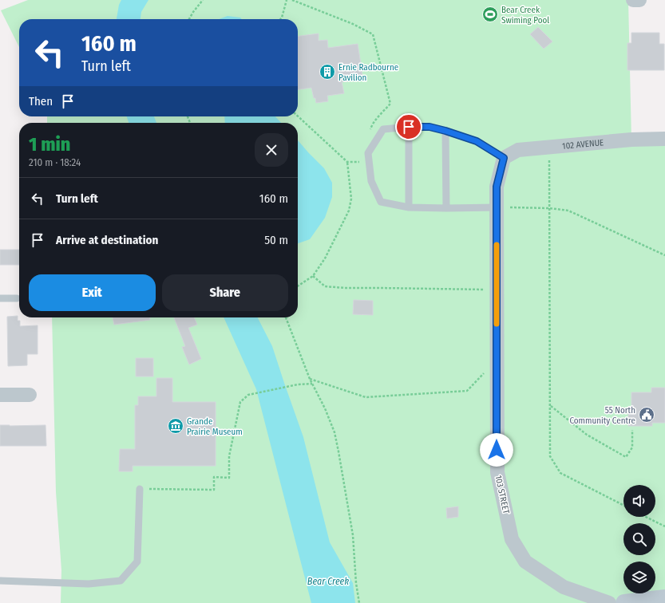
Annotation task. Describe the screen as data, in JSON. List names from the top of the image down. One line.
{"streets":{"street":["102 AVENUE","103 STREET"]},"crossings":[["102 AVENUE","103 STREET"]],"water":["Bear Creek"],"places":{"sports":["Bear Creek Swiming Pool"],"building":["Ernie Radbourne Pavilion"],"public building":["55 North Community Centre"],"museum":["Grande Prairie Museum"]},"page":{"turn":["160 m","Turn left"],"then":"Then","heading":["1 min","210 m · 18:24"],"list":[{"name":"Turn left","value":"160 m"},{"name":"Arrive at destination","value":"50 m"}],"buttons":["Exit","Share"]}}
